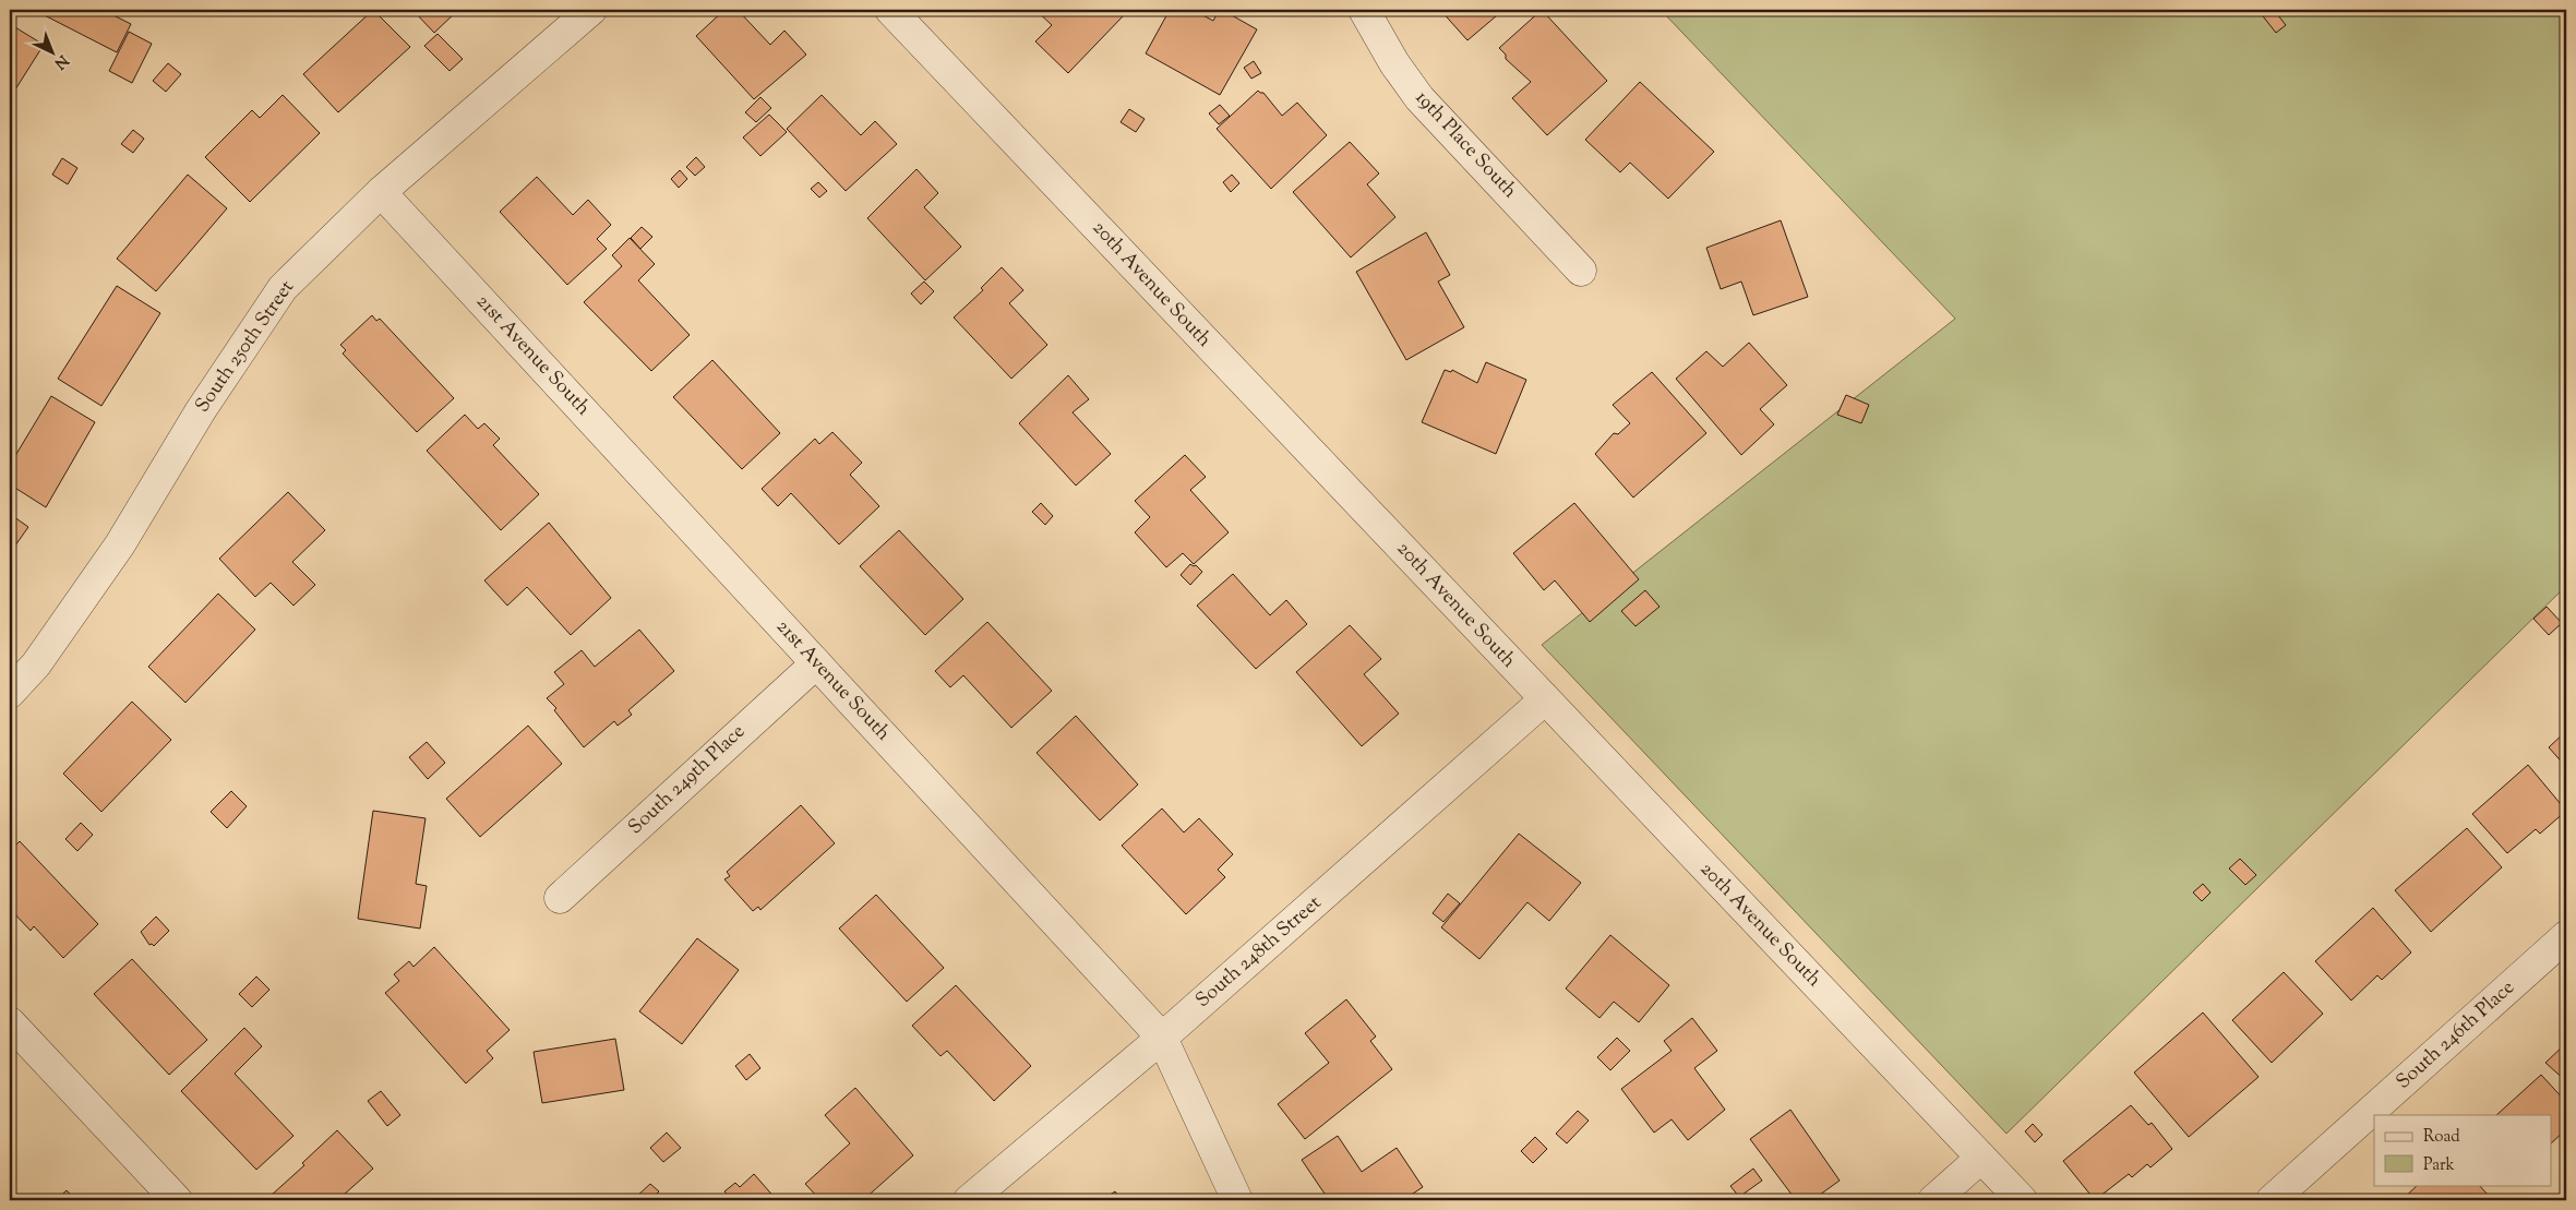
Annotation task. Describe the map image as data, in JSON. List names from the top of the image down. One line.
{"streets":{"street":["19th Place South","20th Avenue South","South 250th Street","21st Avenue South","South 249th Place","South 248th Street","South 246th Place"]},"crossings":[["20th Avenue South","South 248th Street"],["South 250th Street","21st Avenue South"],["21st Avenue South","South 249th Place"],["21st Avenue South","South 248th Street"]],"legend":["Road","Park"],"north":"bottom right"}
